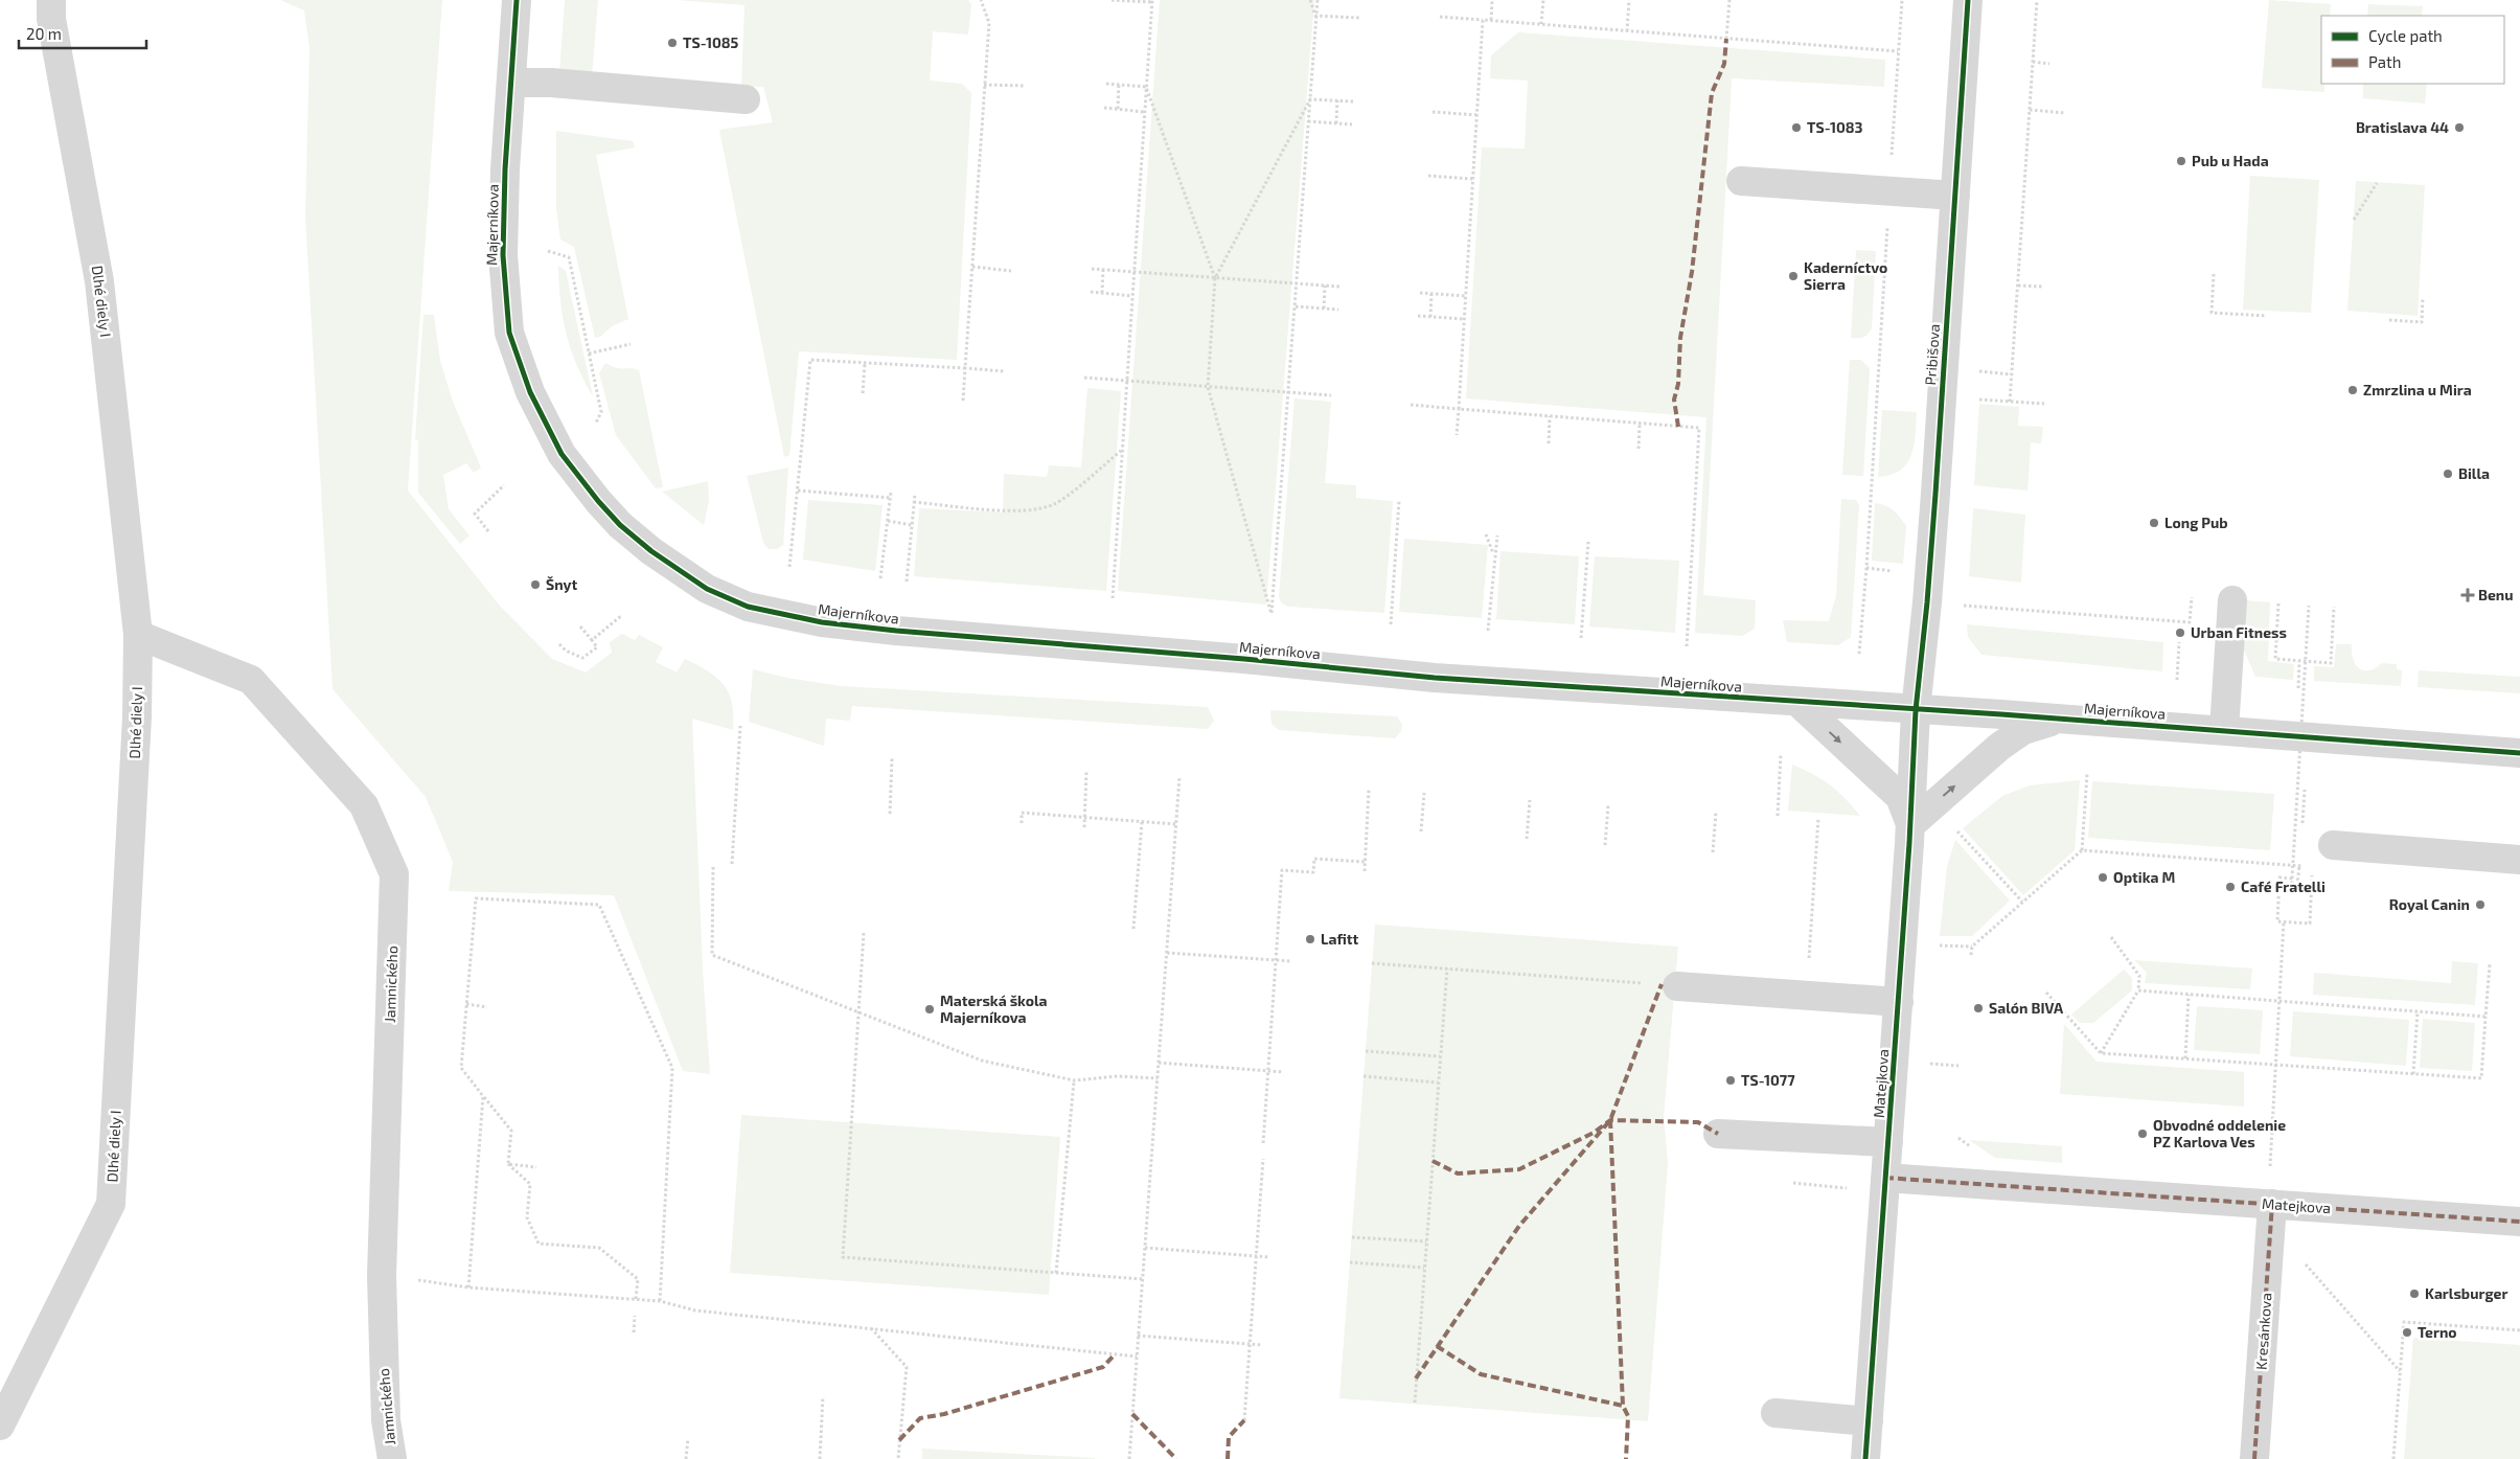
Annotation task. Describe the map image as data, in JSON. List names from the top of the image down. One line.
{"streets":{"street":["Majerníkova","Dlhé diely I","Pribišova","Jamnického","Matejkova","Kresánkova"]},"crossings":[["Majerníkova","Pribišova"],["Majerníkova","Matejkova"],["Dlhé diely I","Jamnického"],["Pribišova","Matejkova"],["Matejkova","Kresánkova"]],"places":{"other":["TS-1085","TS-1083","Bratislava 44","Pub u Hada","Kaderníctvo Sierra","Zmrzlina u Mira","Billa","Long Pub","Šnyt","Urban Fitness","Optika M","Café Fratelli","Royal Canin","Lafitt","Salón BIVA","Materská škola Majerníkova","TS-1077","Obvodné oddelenie PZ Karlova Ves","Karlsburger","Terno"],"health":["Benu"]},"legend":["Cycle path","Path"],"scale_bar":"20 m"}
